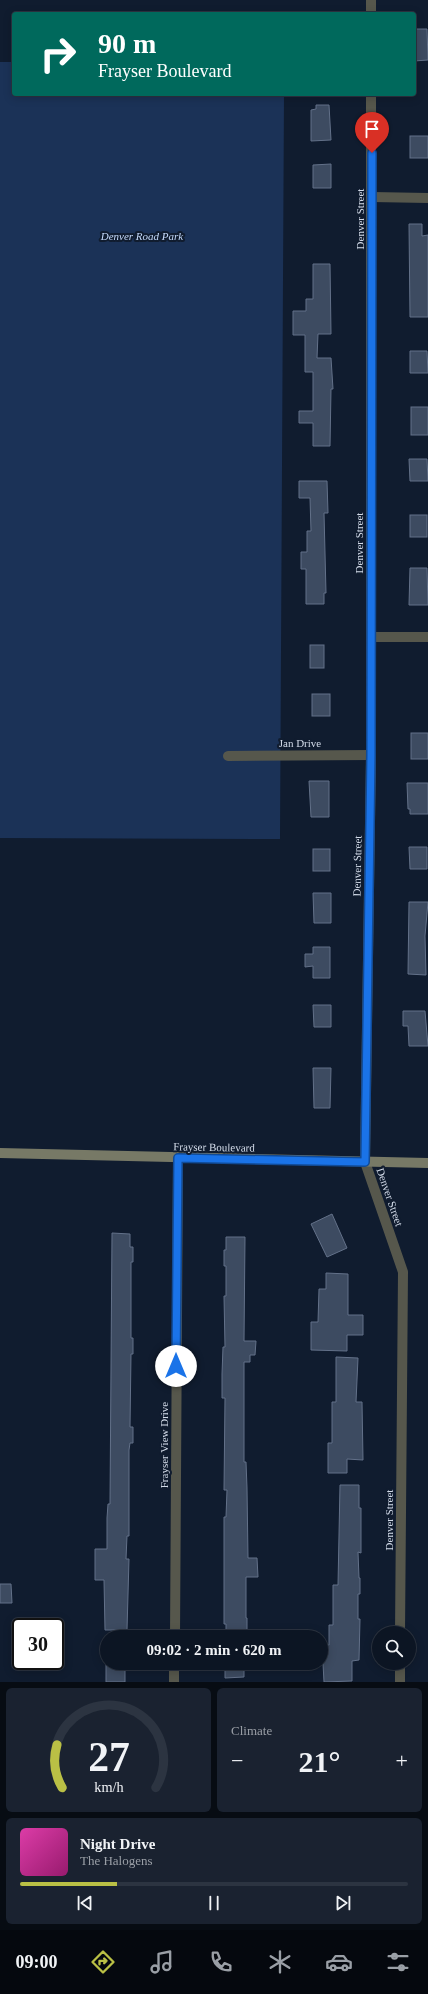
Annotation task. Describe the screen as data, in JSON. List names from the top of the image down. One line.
{"streets":{"main road":["Frayser Boulevard"],"street":["Denver Street","Jan Drive","Frayser View Drive"]},"crossings":[["Denver Street","Jan Drive"],["Denver Street","Frayser Boulevard"],["Frayser Boulevard","Frayser View Drive"]],"parks":["Denver Road Park"],"page":{"turn":["90 m","Frayser Boulevard"],"limit":"30","trip":"09:02 · 2 min · 620 m","tile":"Climate","heat":["−","21°","+"],"song":["Night Drive","The Halogens"],"tabs":"09:00","gauge":["27","km/h"]}}
